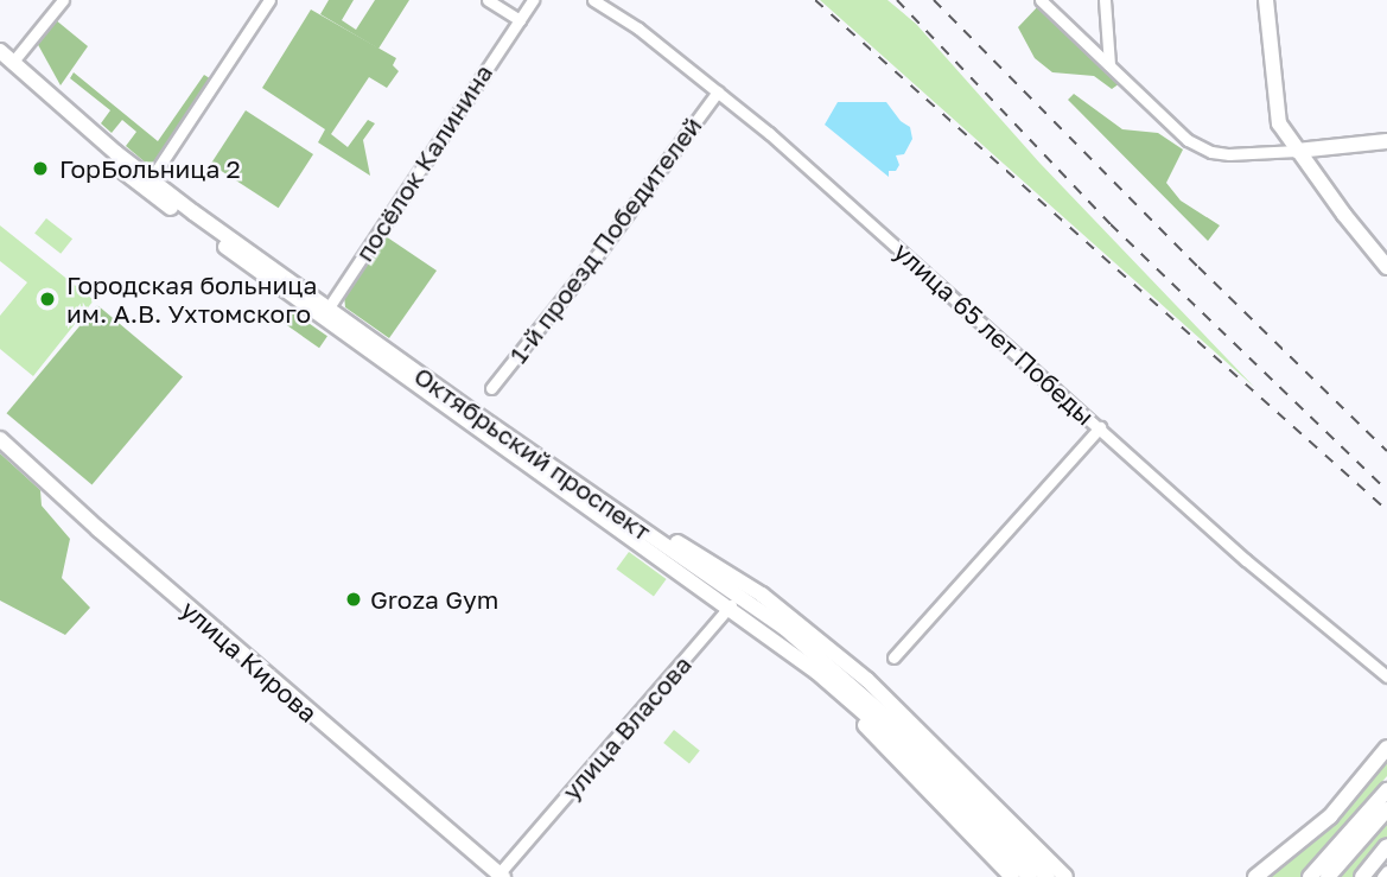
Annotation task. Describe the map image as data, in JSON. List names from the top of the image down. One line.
{"streets":{"main road":["Октябрьский проспект","улица Кирова"],"street":["посёлок Калинина","1-й проезд Победителей","улица 65 лет Победы","улица Власова"]},"crossings":[["посёлок Калинина","Октябрьский проспект"],["1-й проезд Победителей","улица 65 лет Победы"],["Октябрьский проспект","улица Власова"],["улица Кирова","улица Власова"]],"places":["ГорБольница 2","Городская больница им. А.В. Ухтомского","Groza Gym"]}
